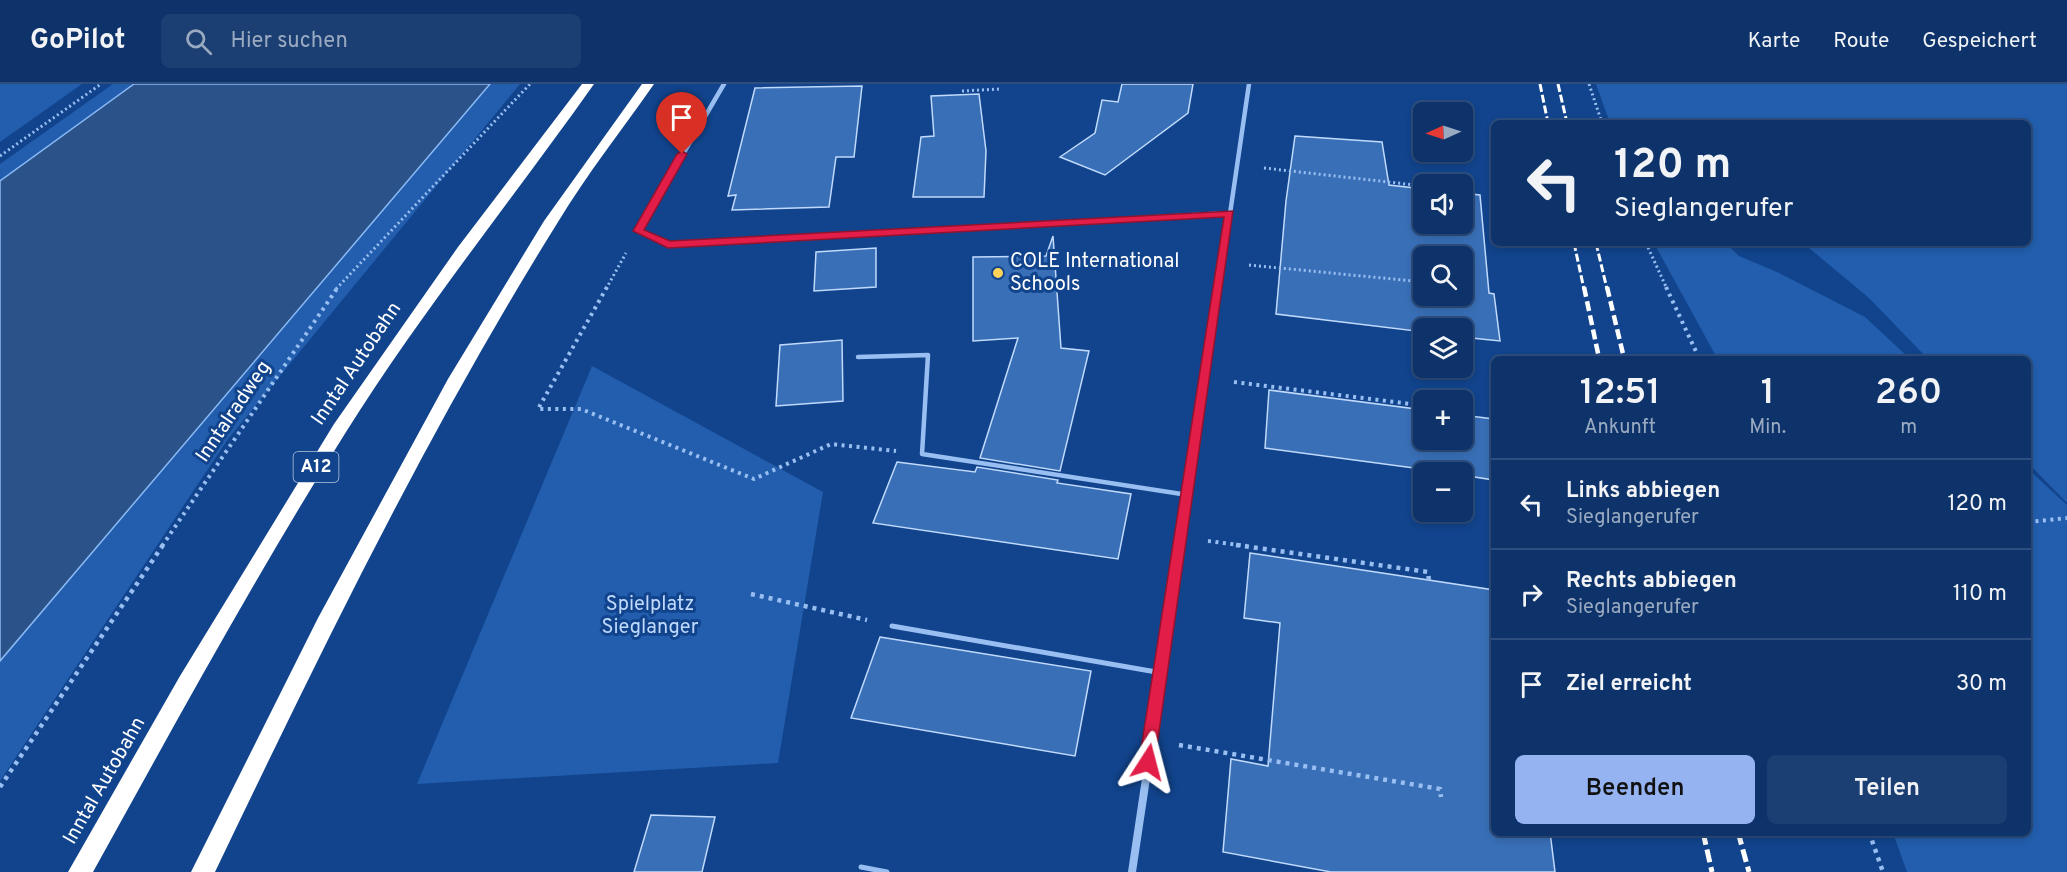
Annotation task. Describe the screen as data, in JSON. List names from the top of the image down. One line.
{"streets":{"highway":["Inntal Autobahn","A12"],"path":["Inntalradweg"]},"parks":["Spielplatz Sieglanger"],"places":["COLE International Schools"],"north":"left","page":{"header":"GoPilot","search":"Hier suchen","nav":["Karte","Route","Gespeichert"],"map_buttons":["+","−"],"turn":["120 m","Sieglangerufer"],"eta":["12:51","Ankunft","1","Min.","260","m"],"list":[{"name":"Links abbiegen","note":"Sieglangerufer","value":"120 m"},{"name":"Rechts abbiegen","note":"Sieglangerufer","value":"110 m"},{"name":"Ziel erreicht","value":"30 m"}],"buttons":["Beenden","Teilen"]}}
